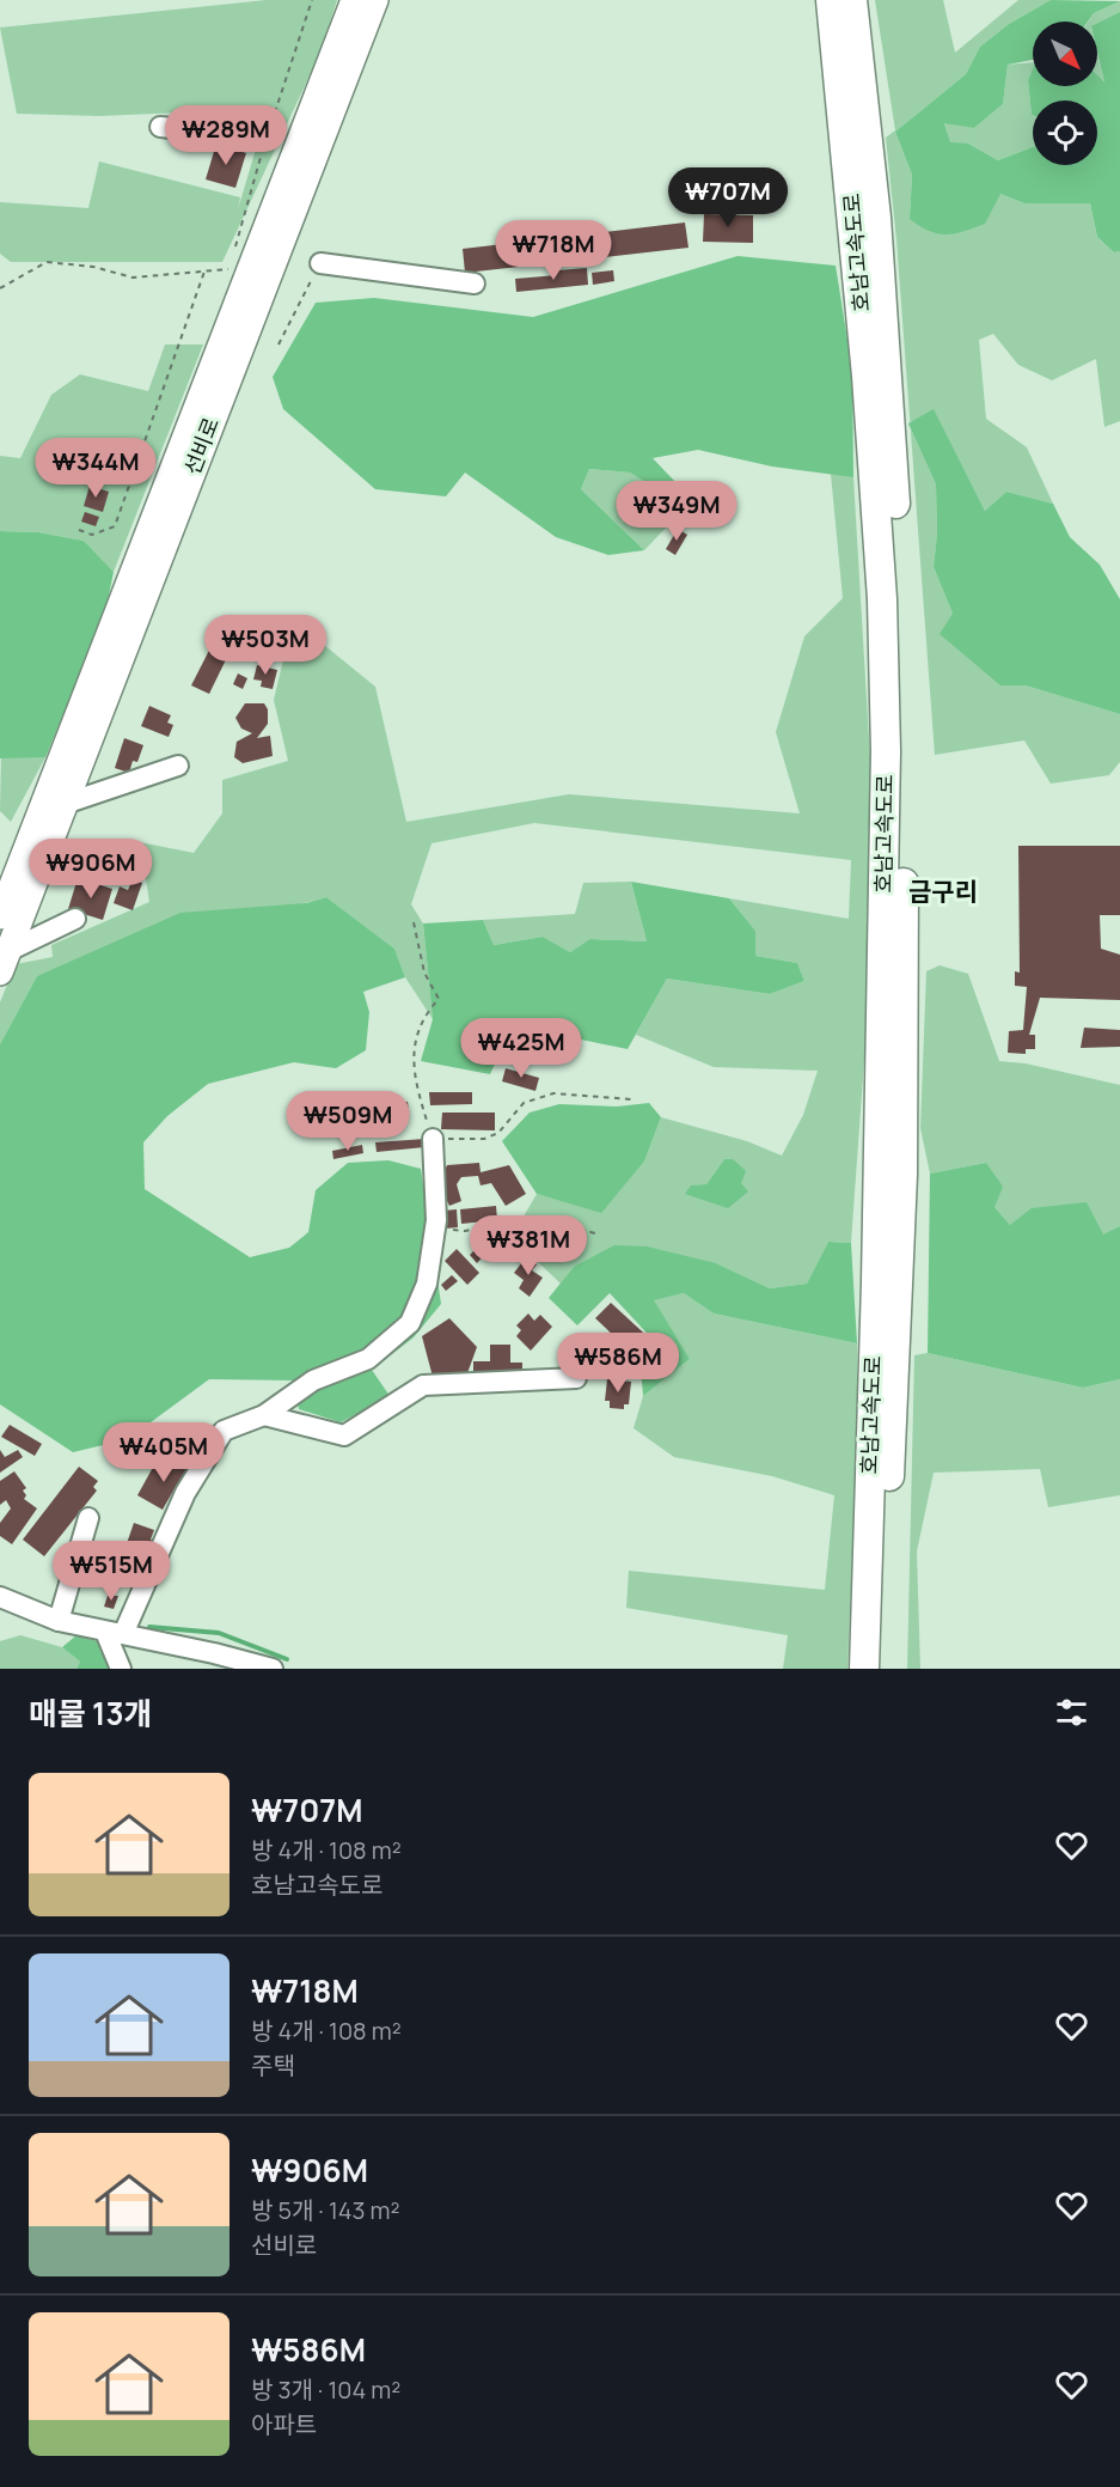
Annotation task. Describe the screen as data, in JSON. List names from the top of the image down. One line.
{"streets":{"highway":["호남고속도로"],"main road":["선비로"]},"districts":["금구리"],"north":"bottom right","page":{"price":["₩289M","₩707M","₩718M","₩344M","₩349M","₩503M","₩906M","₩425M","₩509M","₩381M","₩586M","₩405M","₩515M"],"heading":"매물 13개","list":[{"name":"₩707M","note":"방 4개 · 108 m² · 호남고속도로"},{"name":"₩718M","note":"방 4개 · 108 m² · 주택"},{"name":"₩906M","note":"방 5개 · 143 m² · 선비로"},{"name":"₩586M","note":"방 3개 · 104 m² · 아파트"}]}}
